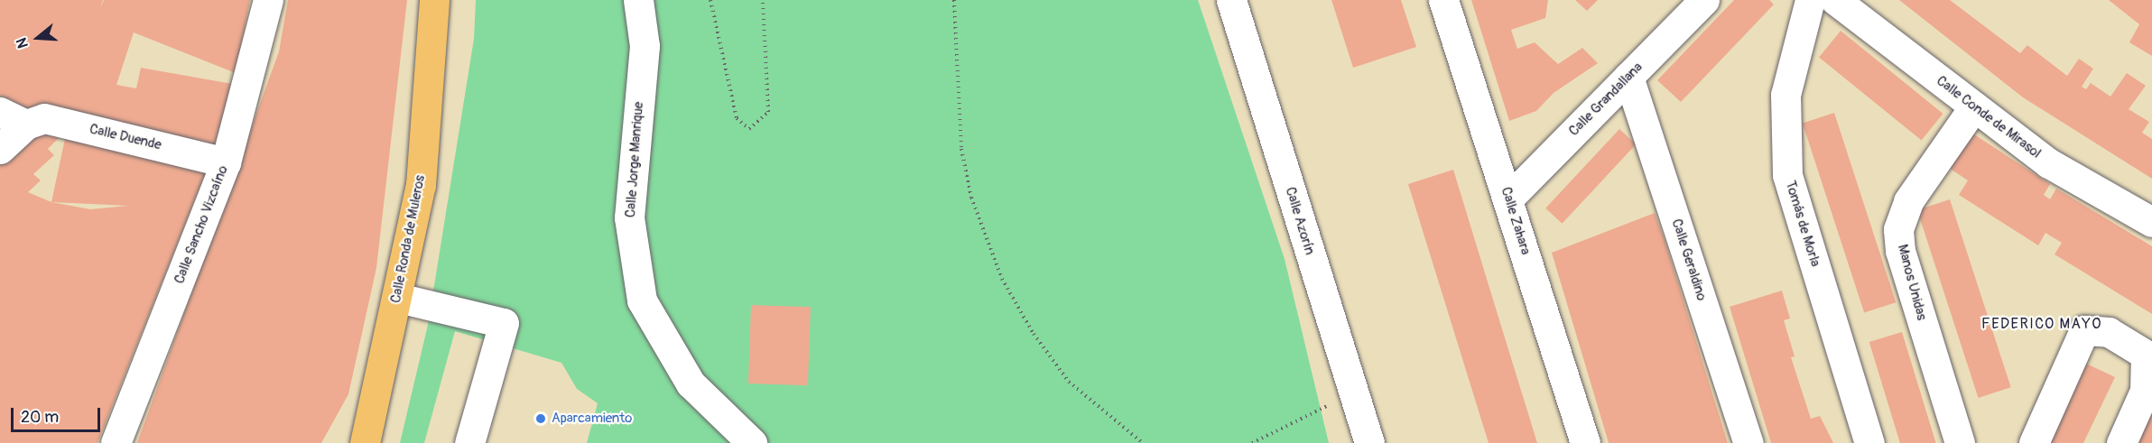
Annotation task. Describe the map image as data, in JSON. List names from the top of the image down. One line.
{"streets":{"main road":["Calle Ronda de Muleros"],"street":["Calle Grandallana","Calle Conde de Mirasol","Calle Duende","Calle Jorge Manrique","Calle Azorín","Calle Zahara","Tomás de Morla","Calle Sancho Vizcaíno","Calle Geraldino","Manos Unidas"]},"crossings":[["Calle Grandallana","Calle Zahara"],["Calle Grandallana","Calle Geraldino"],["Calle Conde de Mirasol","Manos Unidas"],["Calle Duende","Calle Sancho Vizcaíno"]],"districts":["FEDERICO MAYO"],"places":["Aparcamiento"],"scale_bar":"20 m","north":"left"}
